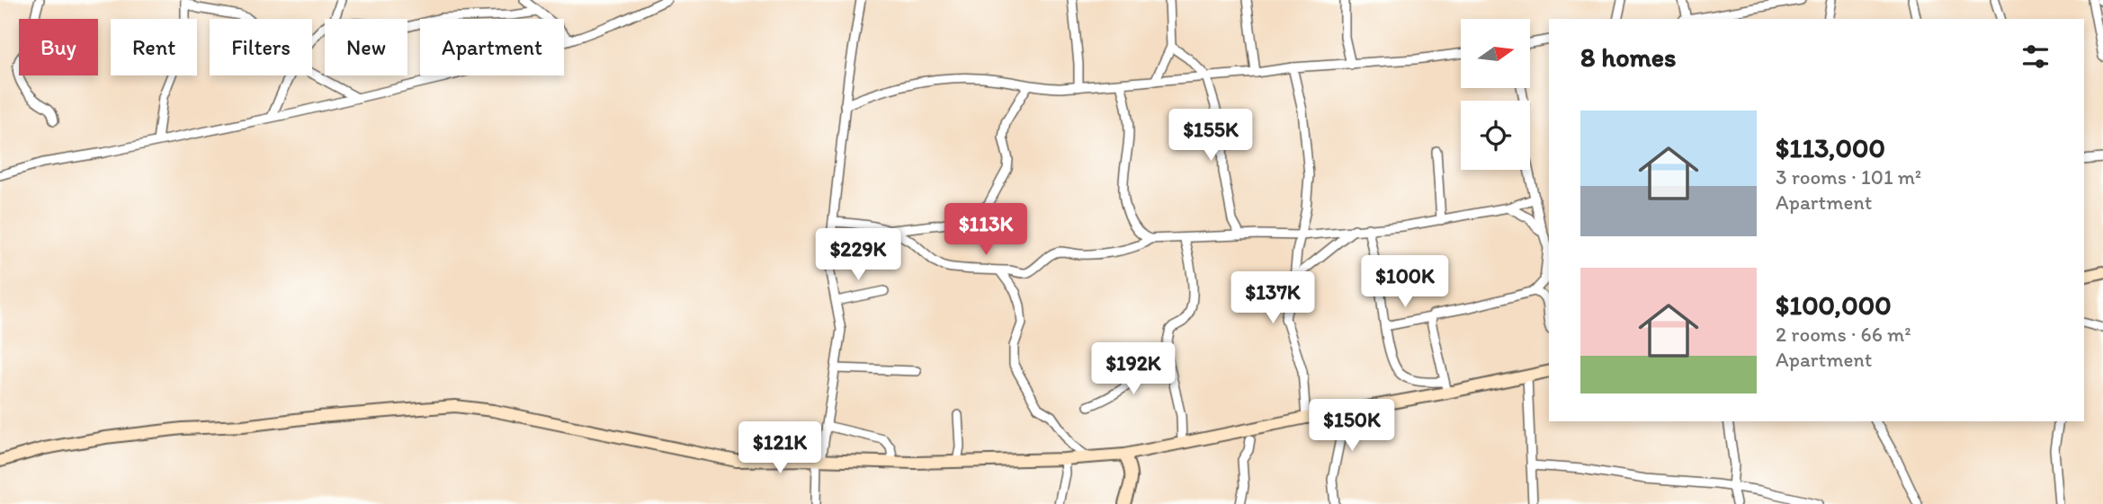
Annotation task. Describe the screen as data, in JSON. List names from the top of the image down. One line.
{"north":"right","page":{"chip":["Buy","Rent","Filters","New","Apartment"],"heading":"8 homes","list":[{"name":"$113,000","note":"3 rooms · 101 m² · Apartment"},{"name":"$100,000","note":"2 rooms · 66 m² · Apartment"}],"price":["$155K","$113K","$229K","$100K","$137K","$192K","$150K","$121K"]}}
